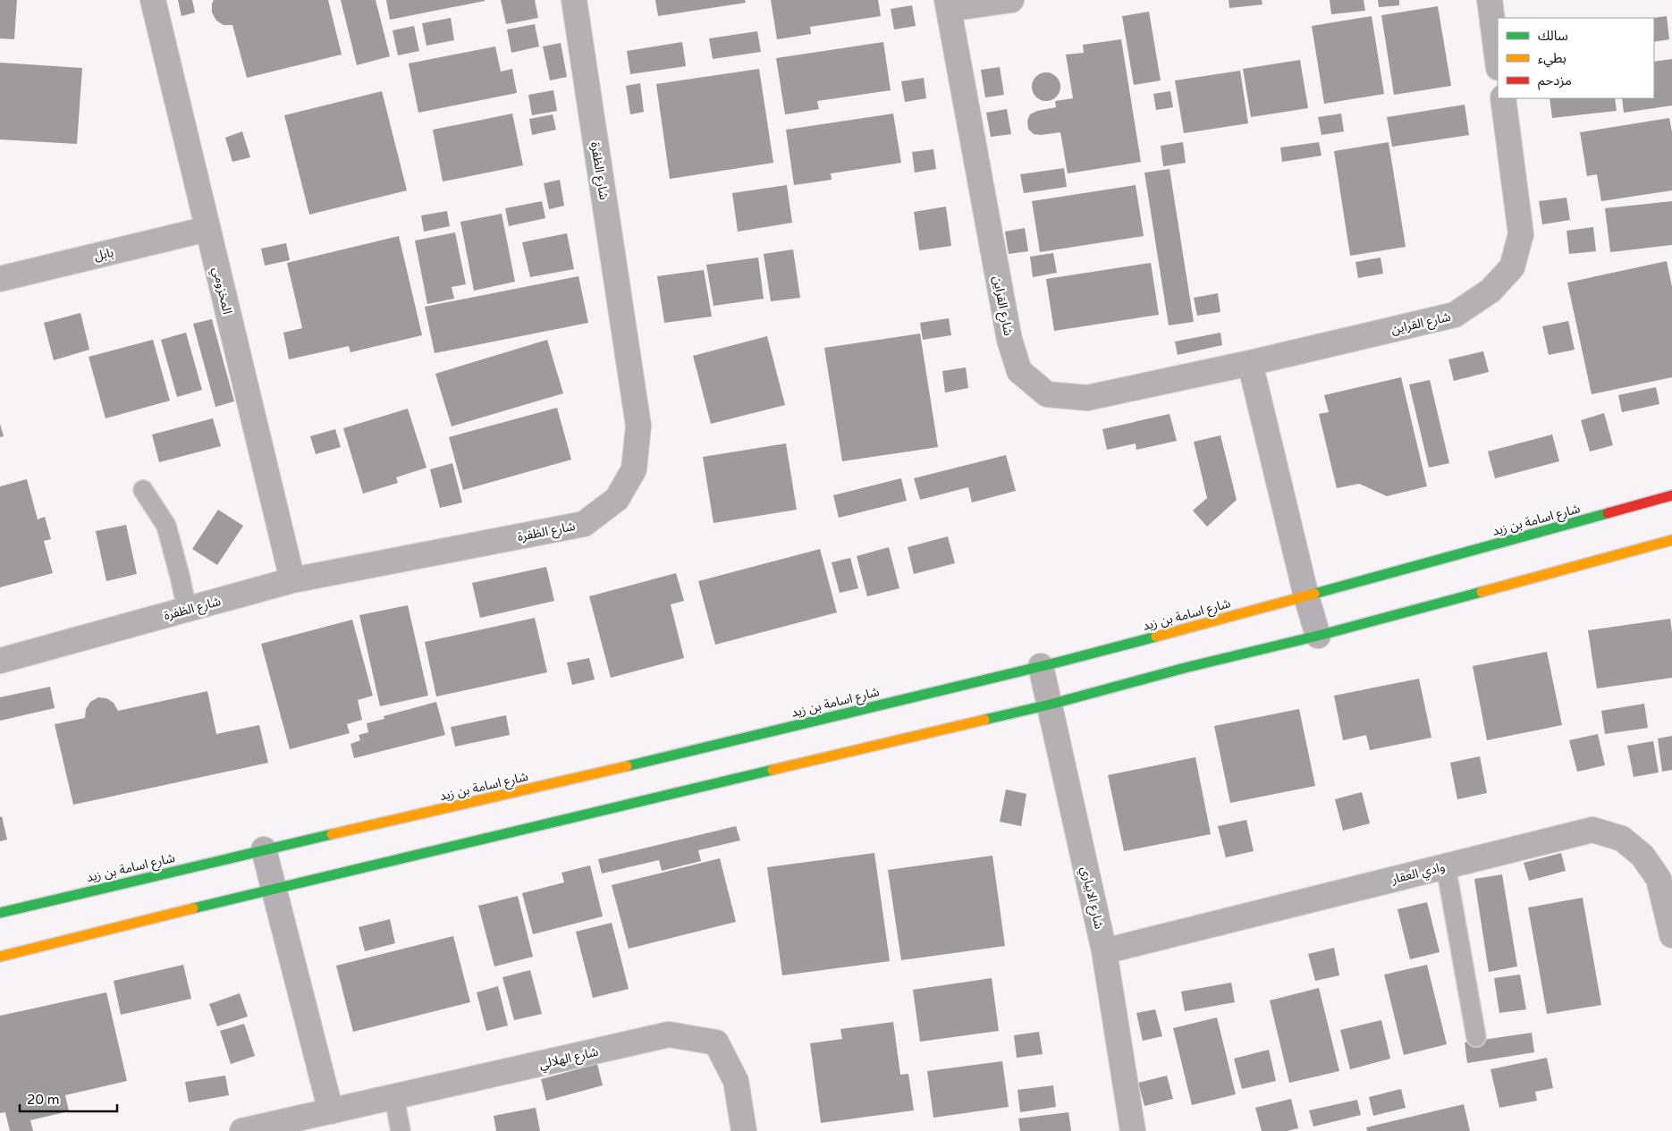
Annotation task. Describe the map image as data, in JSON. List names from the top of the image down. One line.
{"streets":{"street":["شارع الظفرة","بابل","المخزومي","شارع القراين","شارع اسامة بن زيد","وادي العقار","شارع الابياري","شارع الهلالي"]},"crossings":[["شارع الظفرة","المخزومي"],["بابل","المخزومي"],["شارع اسامة بن زيد","شارع الابياري"],["وادي العقار","شارع الابياري"]],"legend":["سالك","بطيء","مزدحم"],"scale_bar":"20 m"}
